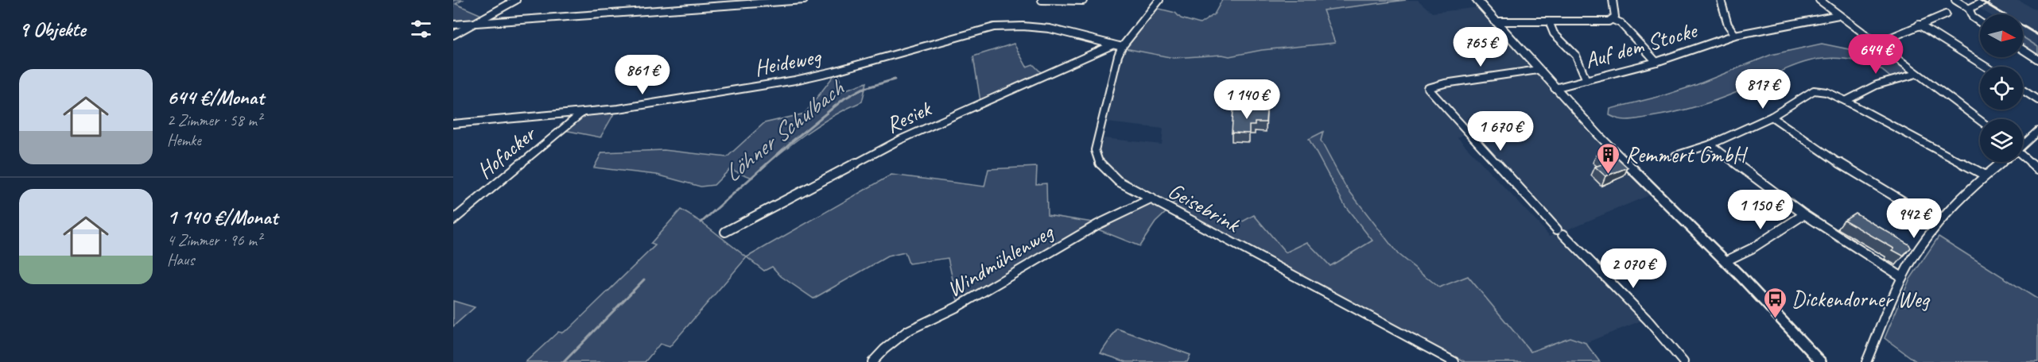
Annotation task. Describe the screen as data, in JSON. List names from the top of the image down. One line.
{"streets":{"street":["Auf dem Stocke","Heideweg","Resiek","Hofacker","Geisebrink","Windmühlenweg"]},"crossings":[["Heideweg","Resiek"],["Heideweg","Hofacker"],["Heideweg","Geisebrink"],["Geisebrink","Windmühlenweg"]],"water":["Löhner Schulbach"],"places":{"building":["Remmert GmbH"],"bus stop":["Dickendorner Weg"]},"north":"right","page":{"heading":"9 Objekte","price":["765 €","644 €","861 €","817 €","1 140 €","1 670 €","1 150 €","942 €","2 070 €"],"list":[{"name":"644 €/Monat","note":"2 Zimmer · 58 m² · Hemke"},{"name":"1 140 €/Monat","note":"4 Zimmer · 96 m² · Haus"}]}}
